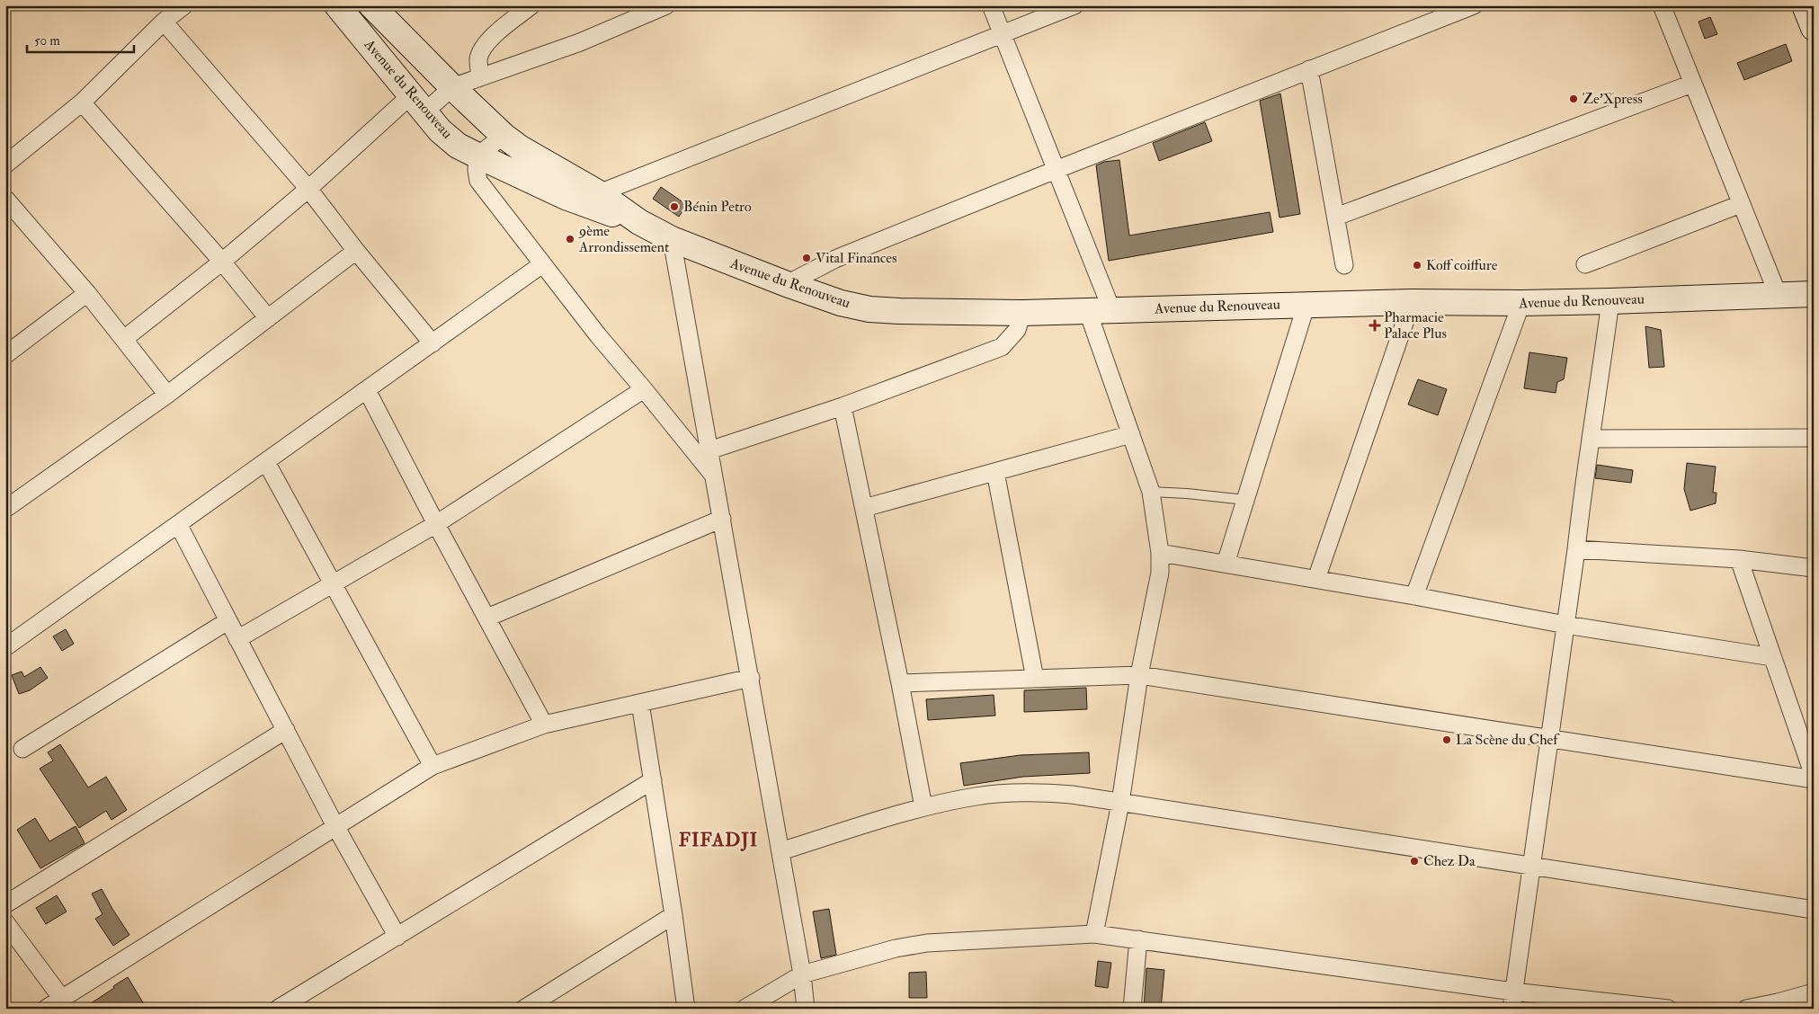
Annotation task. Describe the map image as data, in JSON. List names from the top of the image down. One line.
{"streets":{"main road":["Avenue du Renouveau"]},"districts":["FIFADJI"],"places":{"other":["Ze'Xpress","Bénin Petro","9ème Arrondissement","Vital Finances","Koff coiffure","La Scène du Chef","Chez Da"],"health":["Pharmacie Palace Plus"]},"scale_bar":"50 m"}
